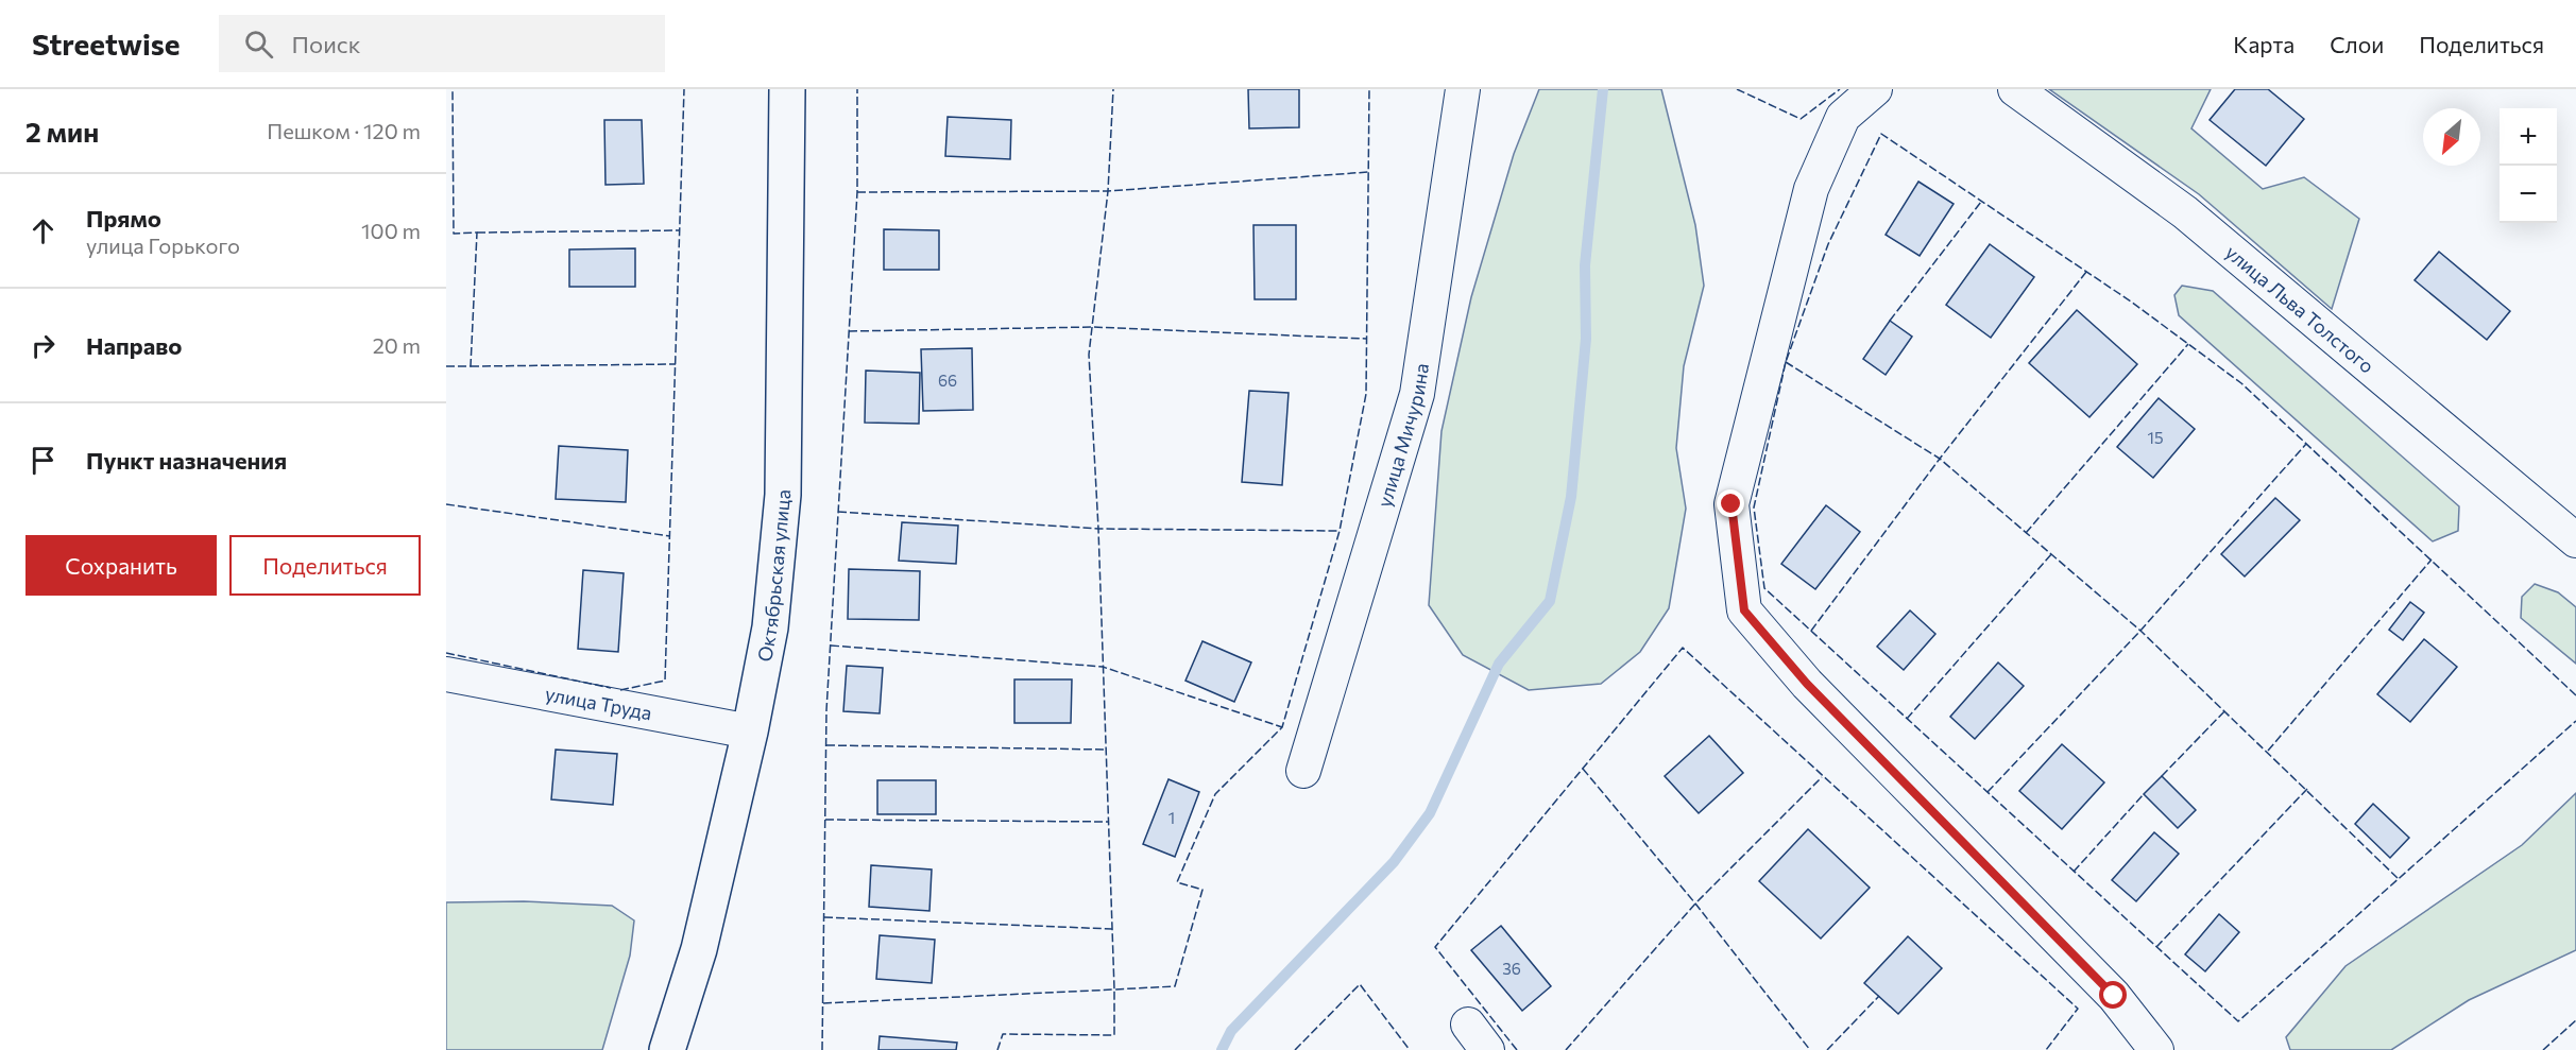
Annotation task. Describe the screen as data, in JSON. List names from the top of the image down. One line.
{"streets":{"street":["улица Льва Толстого","улица Мичурина","Октябрьская улица","улица Труда"]},"crossings":[["Октябрьская улица","улица Труда"]],"house_numbers":["66","15","1","36"],"north":"bottom left","page":{"header":"Streetwise","search":"Поиск","nav":["Карта","Слои","Поделиться"],"heading":["2 мин","Пешком · 120 m"],"map_buttons":["+","−"],"list":[["Прямо","улица Горького","100 m"],["Направо","20 m"],"Пункт назначения"],"buttons":["Сохранить","Поделиться"]}}
